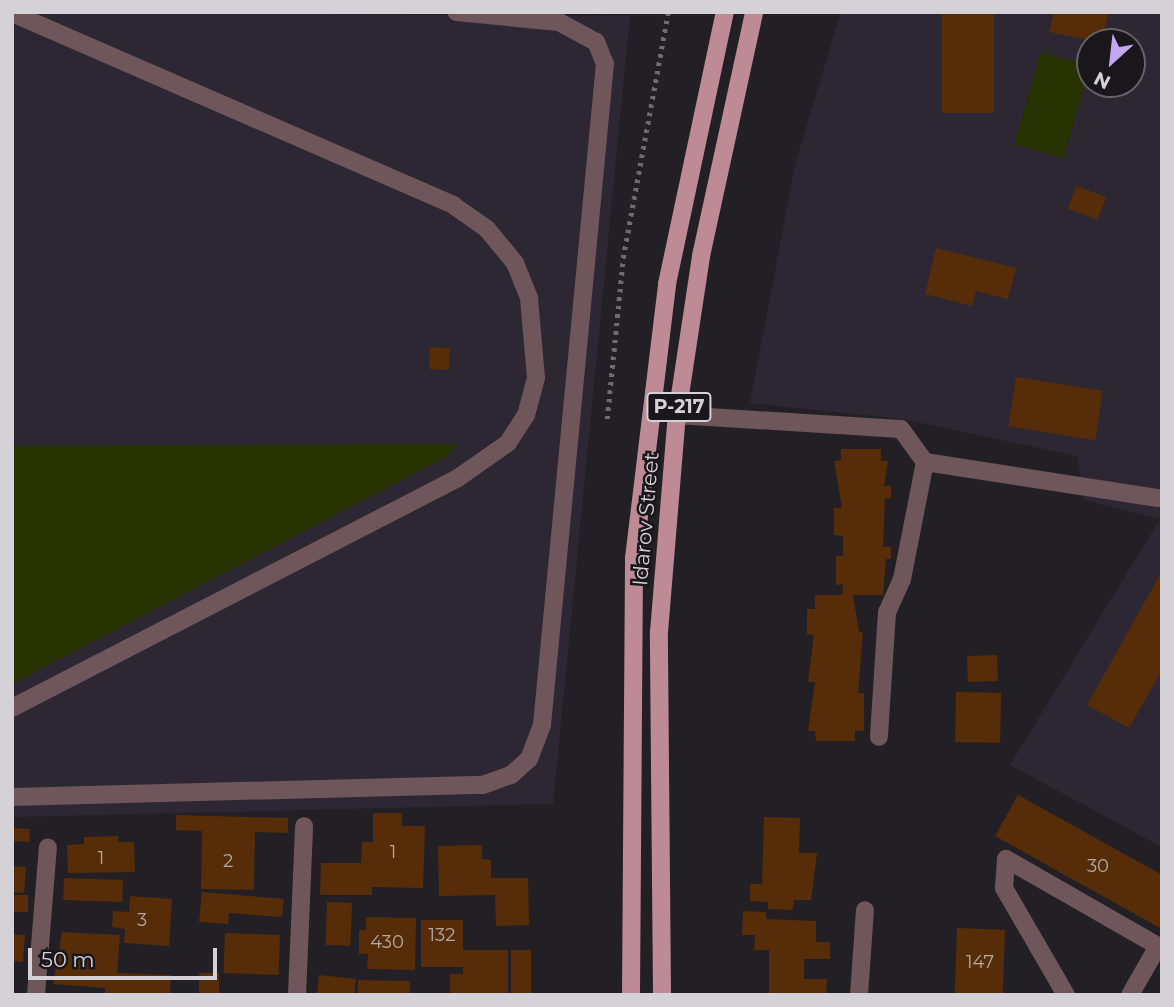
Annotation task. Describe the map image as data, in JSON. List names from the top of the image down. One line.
{"streets":{"main road":["Р-217","Idarov Street"]},"house_numbers":["1","1","2","30","3","132","430","147"],"scale_bar":"50 m","north":"bottom left"}
